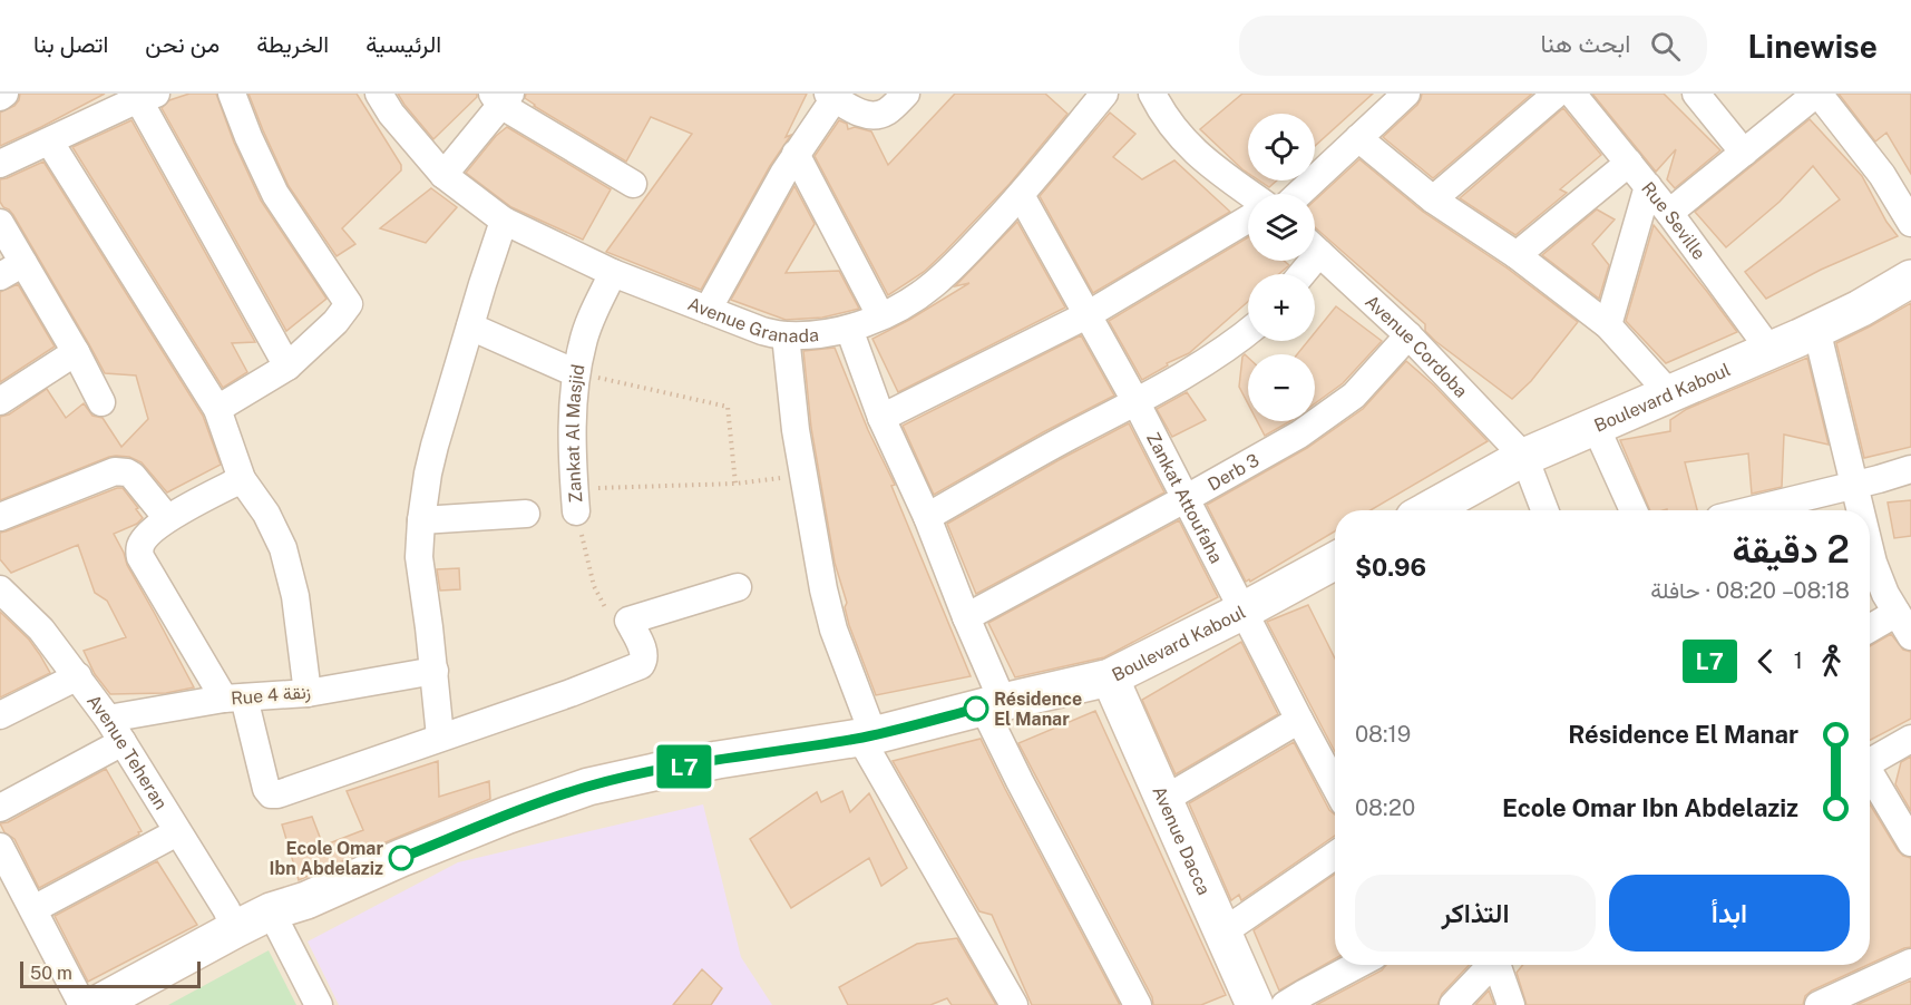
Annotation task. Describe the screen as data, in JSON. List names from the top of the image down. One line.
{"streets":{"street":["Rue Seville","Avenue Granada","Avenue Cordoba","Boulevard Kaboul","Zankat Al Masjid","Derb 3","Zankat Attoufaha","Rue 4 زنقة","Avenue Teheran","Avenue Dacca"]},"crossings":[["Rue Seville","Boulevard Kaboul"],["Avenue Granada","Zankat Al Masjid"],["Avenue Granada","Zankat Attoufaha"],["Avenue Cordoba","Boulevard Kaboul"],["Avenue Cordoba","Derb 3"],["Boulevard Kaboul","Zankat Attoufaha"],["Boulevard Kaboul","Avenue Teheran"],["Boulevard Kaboul","Avenue Dacca"],["Derb 3","Zankat Attoufaha"],["Rue 4 زنقة","Avenue Teheran"]],"places":["Résidence El Manar","Ecole Omar Ibn Abdelaziz"],"lines":["bus line L7"],"scale_bar":"50 m","page":{"header":"Linewise","search":"ابحث هنا","nav":["الرئيسية","الخريطة","من نحن","اتصل بنا"],"on_map":"L7","map_buttons":["+","−"],"heading":["2 دقيقة","08:18 – 08:20 · حافلة","$0.96"],"legs":["1","L7"],"list":[{"name":"Résidence El Manar","value":"08:19"},{"name":"Ecole Omar Ibn Abdelaziz","value":"08:20"}],"buttons":["ابدأ","التذاكر"],"scale":"50 m"}}
